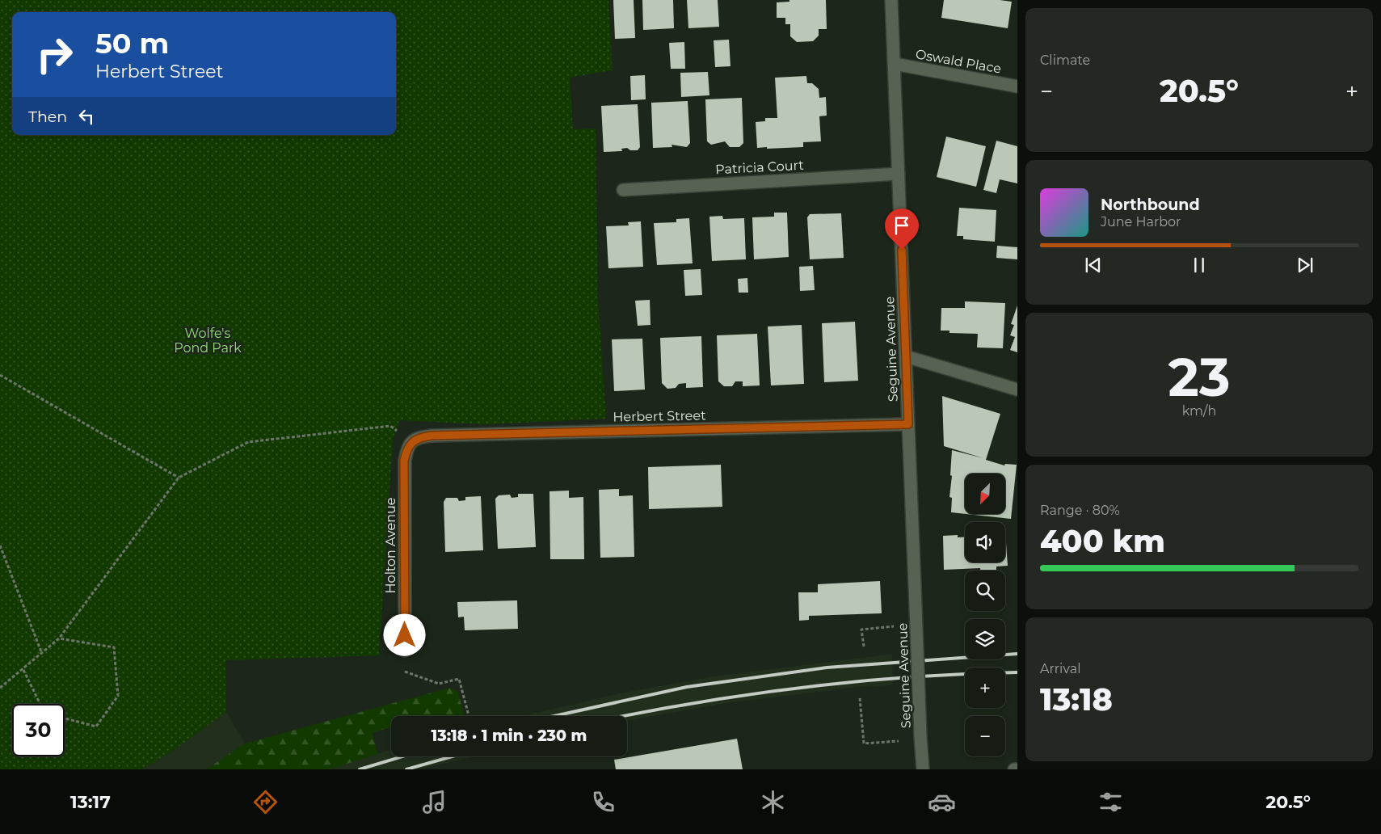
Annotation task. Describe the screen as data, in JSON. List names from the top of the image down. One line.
{"streets":{"street":["Oswald Place","Patricia Court","Seguine Avenue","Herbert Street","Holton Avenue"]},"crossings":[["Oswald Place","Seguine Avenue"],["Patricia Court","Seguine Avenue"],["Seguine Avenue","Herbert Street"],["Herbert Street","Holton Avenue"]],"parks":["Wolfe's Pond Park"],"north":"bottom left","page":{"tile":["Climate",["23","km/h"],["Range · 80%","400 km"],["Arrival","13:18"]],"turn":["50 m","Herbert Street"],"heat":["−","20.5°","+"],"then":"Then","song":["Northbound","June Harbor"],"map_buttons":["+","−"],"limit":"30","trip":"13:18 · 1 min · 230 m","tabs":["13:17","20.5°"]}}
